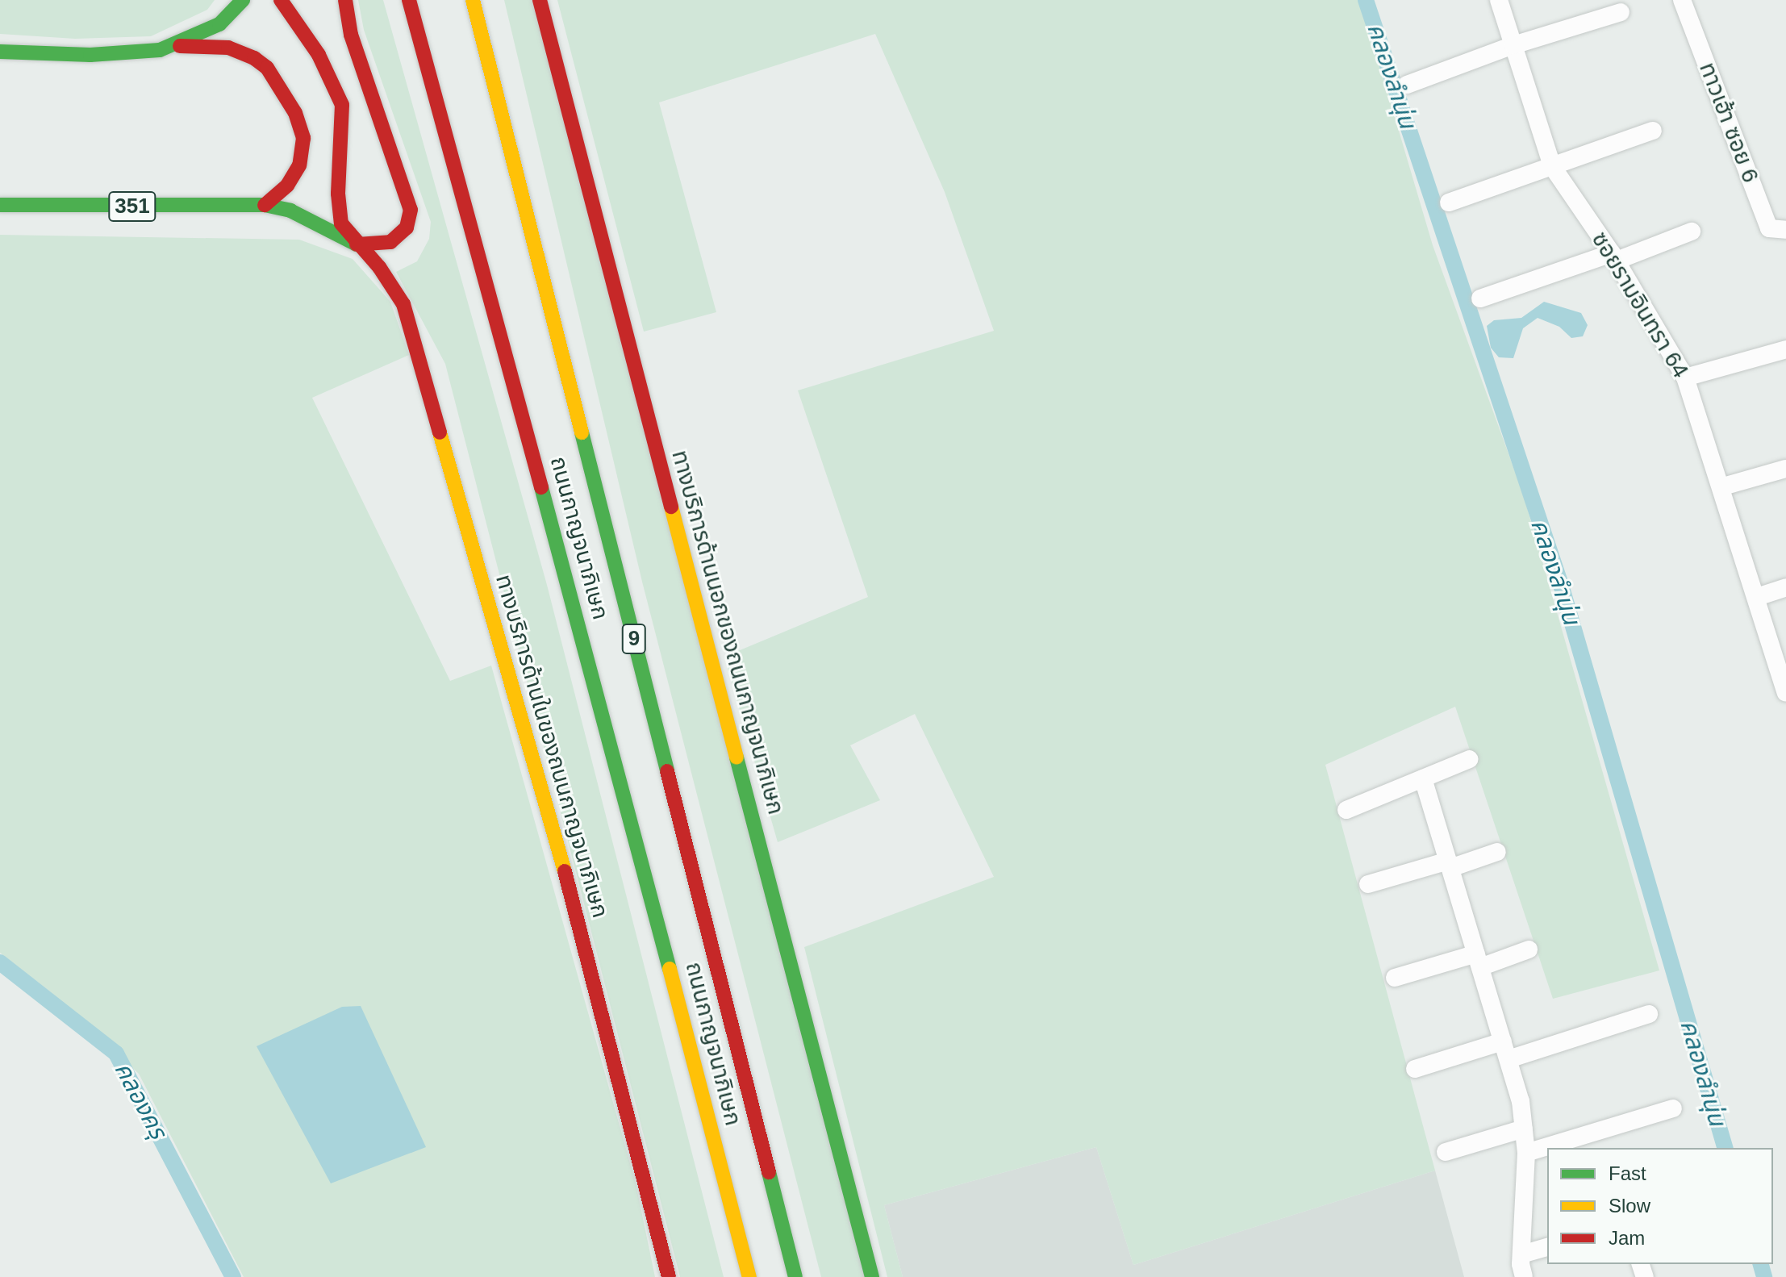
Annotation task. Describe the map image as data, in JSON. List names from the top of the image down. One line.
{"streets":{"main road":["351","ถนนกาญจนาภิเษก","ทางบริการด้านนอกของถนนกาญจนาภิเษก","9","ทางบริการด้านในของถนนกาญจนาภิเษก"],"street":["ทาวเฮ้า ซอย 6","ซอยรามอินทรา 64"]},"crossings":[["351","ทางบริการด้านในของถนนกาญจนาภิเษก"]],"water":["คลองลำนุ่น","คลองครุ"],"legend":["Fast","Slow","Jam"]}
